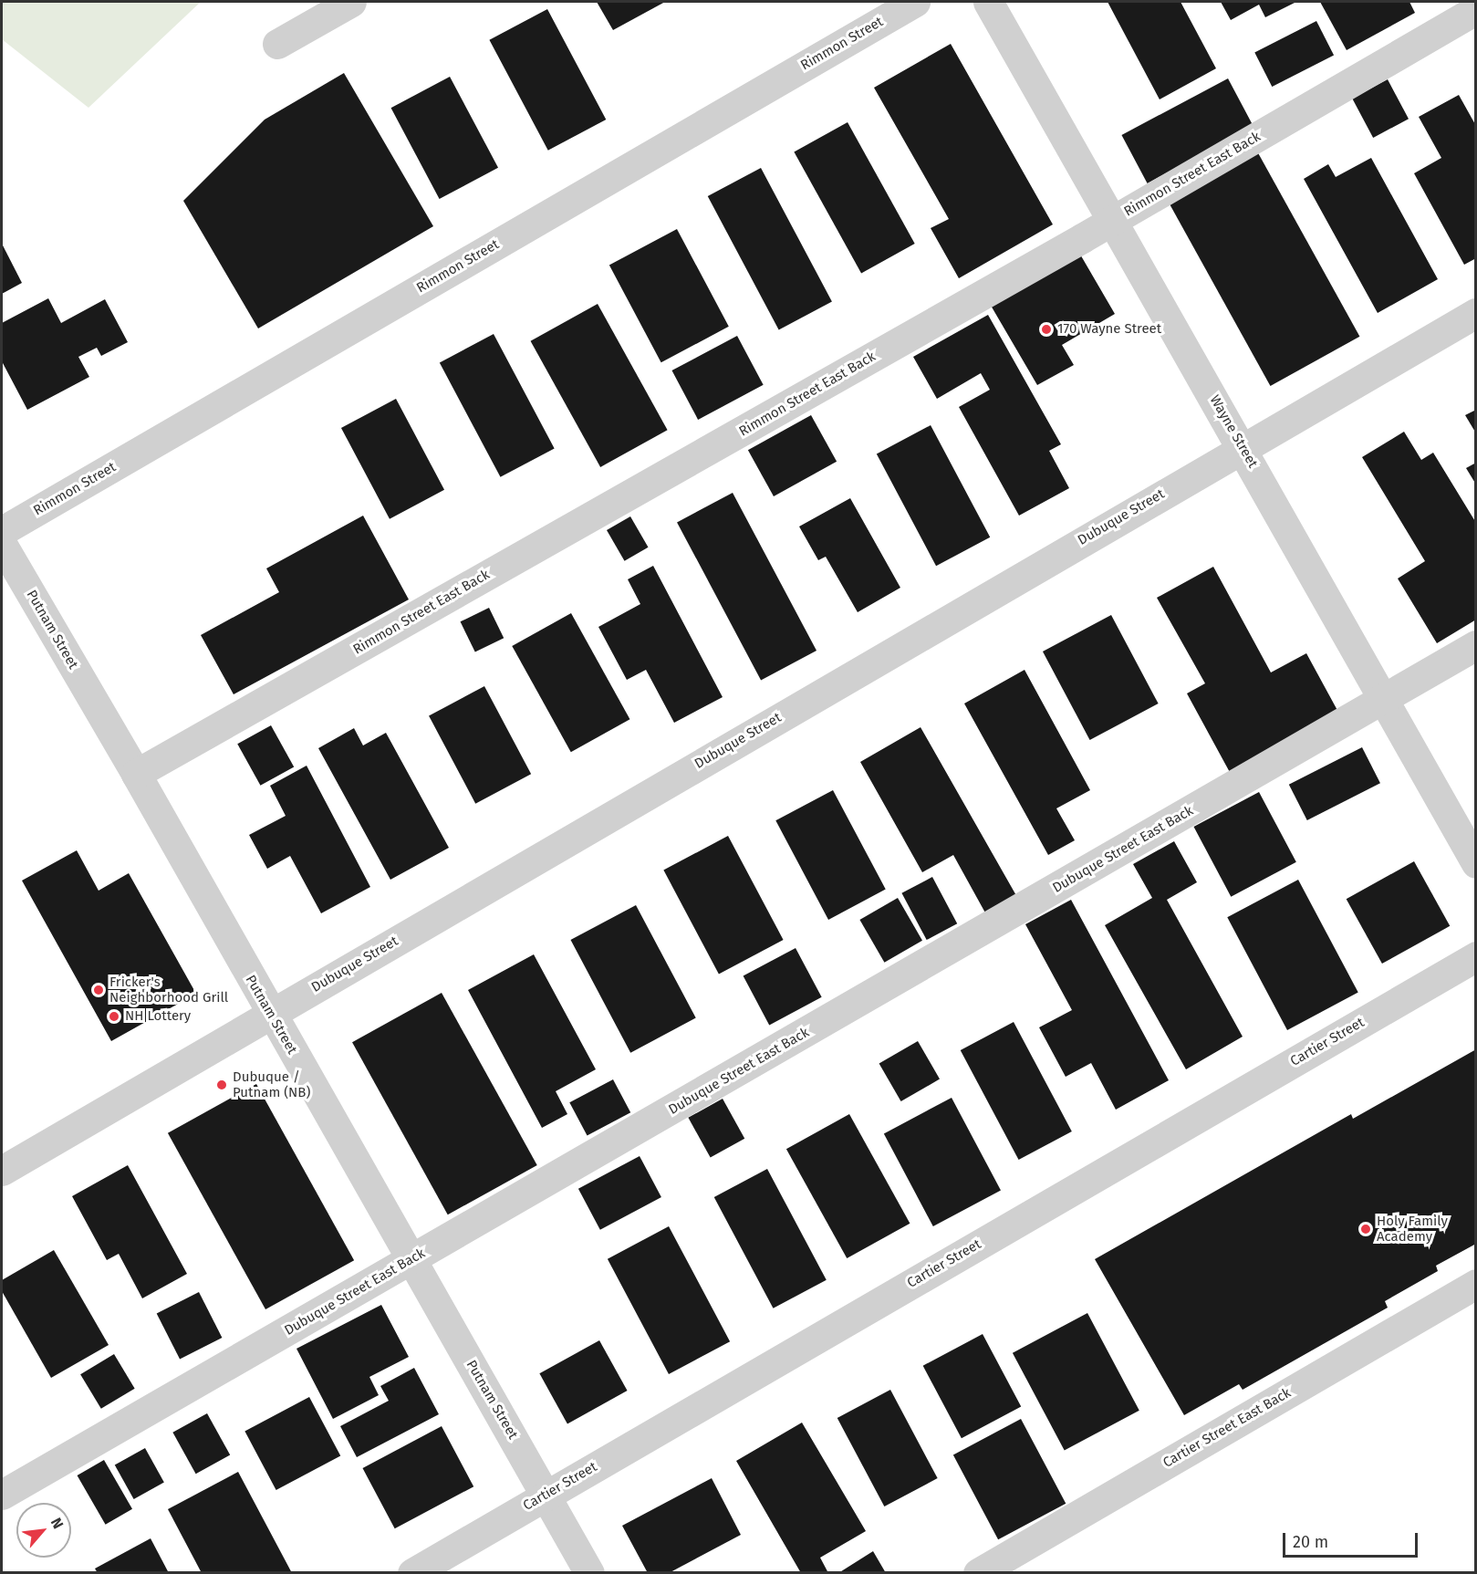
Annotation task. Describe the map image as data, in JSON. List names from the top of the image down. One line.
{"streets":{"street":["Rimmon Street","Rimmon Street East Back","Wayne Street","Dubuque Street","Putnam Street","Dubuque Street East Back","Cartier Street","Cartier Street East Back"]},"crossings":[["Rimmon Street East Back","Wayne Street"],["Rimmon Street East Back","Putnam Street"],["Wayne Street","Dubuque Street"],["Wayne Street","Dubuque Street East Back"],["Dubuque Street","Putnam Street"],["Putnam Street","Dubuque Street East Back"],["Putnam Street","Cartier Street"]],"places":["170 Wayne Street","Fricker's Neighborhood Grill","NH Lottery","Dubuque / Putnam (NB)","Holy Family Academy"],"scale_bar":"20 m","north":"top right"}
